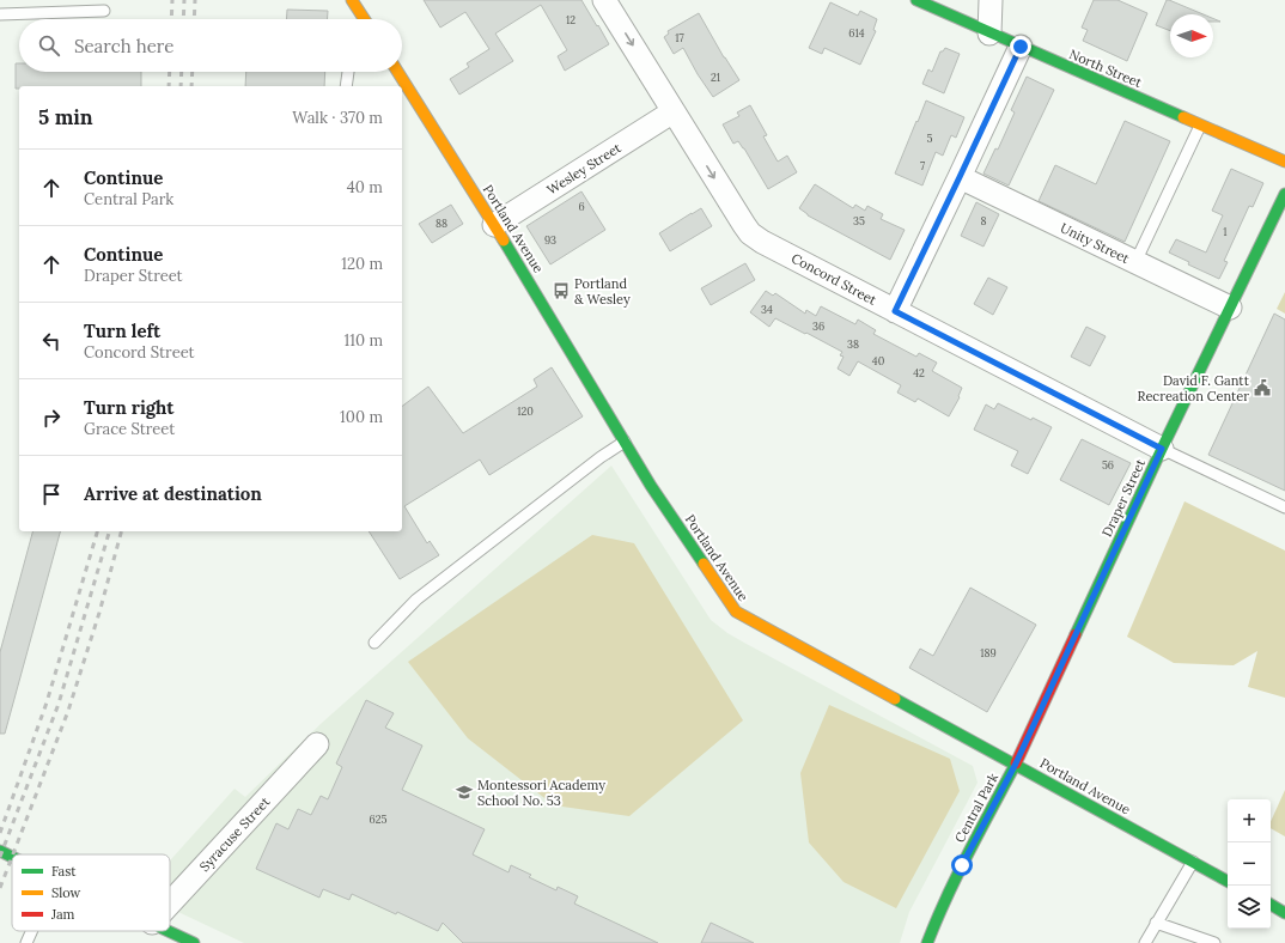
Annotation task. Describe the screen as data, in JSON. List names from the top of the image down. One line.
{"streets":{"main road":["North Street","Portland Avenue","Draper Street","Central Park"],"street":["Wesley Street","Unity Street","Concord Street","Syracuse Street"]},"crossings":[["Wesley Street","Portland Avenue"],["Wesley Street","Concord Street"],["Portland Avenue","Draper Street"],["Portland Avenue","Central Park"],["Unity Street","Draper Street"],["Concord Street","Draper Street"],["Draper Street","Central Park"]],"one_way":["Concord Street"],"places":{"bus stop":["Portland & Wesley"],"public building":["David F. Gantt Recreation Center"],"school or university":["Montessori Academy School No. 53"]},"house_numbers":["12","614","17","21","5","7","6","35","8","88","1","93","34","36","38","40","42","120","56","189","625"],"legend":["Fast","Slow","Jam"],"north":"right","page":{"search":"Search here","heading":["5 min","Walk · 370 m"],"list":[["Continue","Central Park","40 m"],["Continue","Draper Street","120 m"],["Turn left","Concord Street","110 m"],["Turn right","Grace Street","100 m"],"Arrive at destination"],"map_buttons":["+","−"]}}
